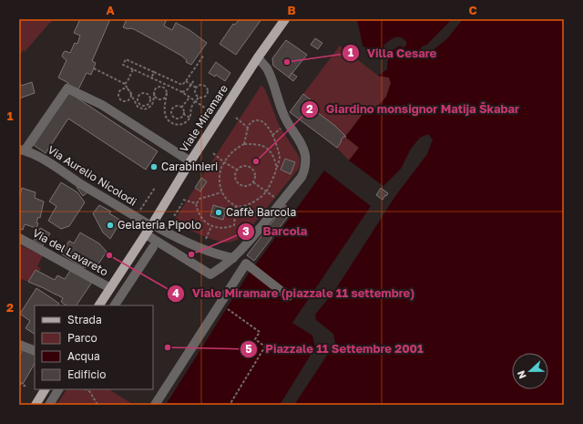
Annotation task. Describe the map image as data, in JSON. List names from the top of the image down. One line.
{"streets":{"main road":["Viale Miramare"],"street":["Via Aurelio Nicolodi","Via del Lavareto"]},"crossings":[["Viale Miramare","Via Aurelio Nicolodi"],["Viale Miramare","Via del Lavareto"]],"places":["Villa Cesare","Giardino monsignor Matija Škabar","Carabinieri","Caffè Barcola","Gelateria Pipolo","Barcola","Viale Miramare (piazzale 11 settembre)","Piazzale 11 Settembre 2001"],"legend":["Strada","Parco","Acqua","Edificio"],"north":"left","grid":{"columns":["A","B","C"],"rows":["1","2"]}}
